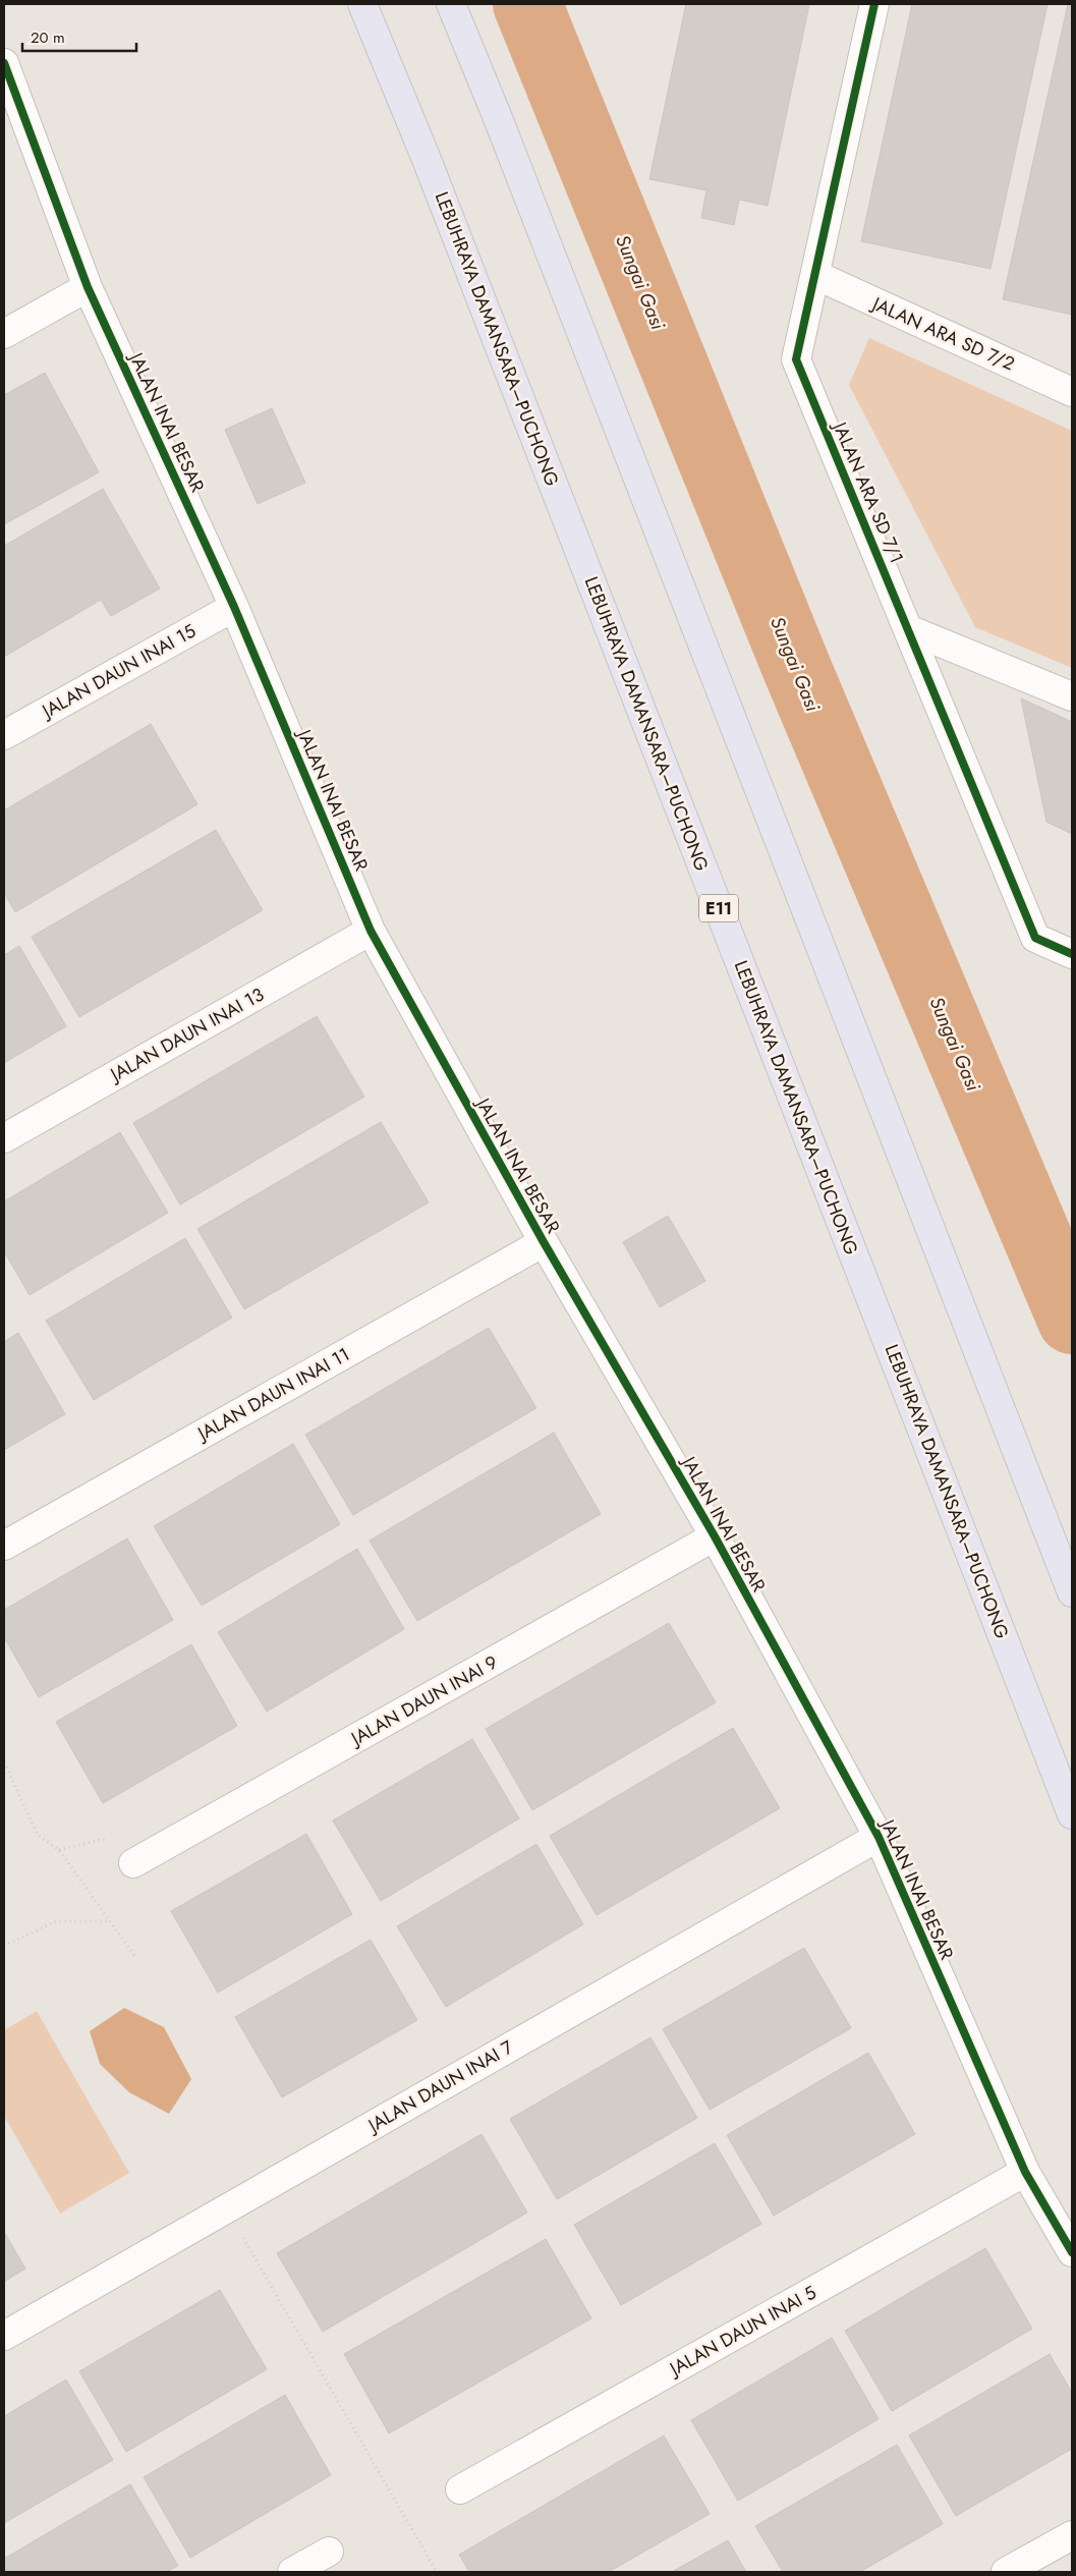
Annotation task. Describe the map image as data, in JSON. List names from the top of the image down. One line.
{"streets":{"highway":["LEBUHRAYA DAMANSARA–PUCHONG","E11"],"street":["JALAN ARA SD 7/2","JALAN INAI BESAR","JALAN ARA SD 7/1","JALAN DAUN INAI 15","JALAN DAUN INAI 13","JALAN DAUN INAI 11","JALAN DAUN INAI 9","JALAN DAUN INAI 7","JALAN DAUN INAI 5"]},"crossings":[["JALAN ARA SD 7/2","JALAN ARA SD 7/1"],["JALAN INAI BESAR","JALAN DAUN INAI 15"],["JALAN INAI BESAR","JALAN DAUN INAI 13"],["JALAN INAI BESAR","JALAN DAUN INAI 11"],["JALAN INAI BESAR","JALAN DAUN INAI 9"],["JALAN INAI BESAR","JALAN DAUN INAI 7"],["JALAN INAI BESAR","JALAN DAUN INAI 5"]],"water":["Sungai Gasi"],"scale_bar":"20 m"}
